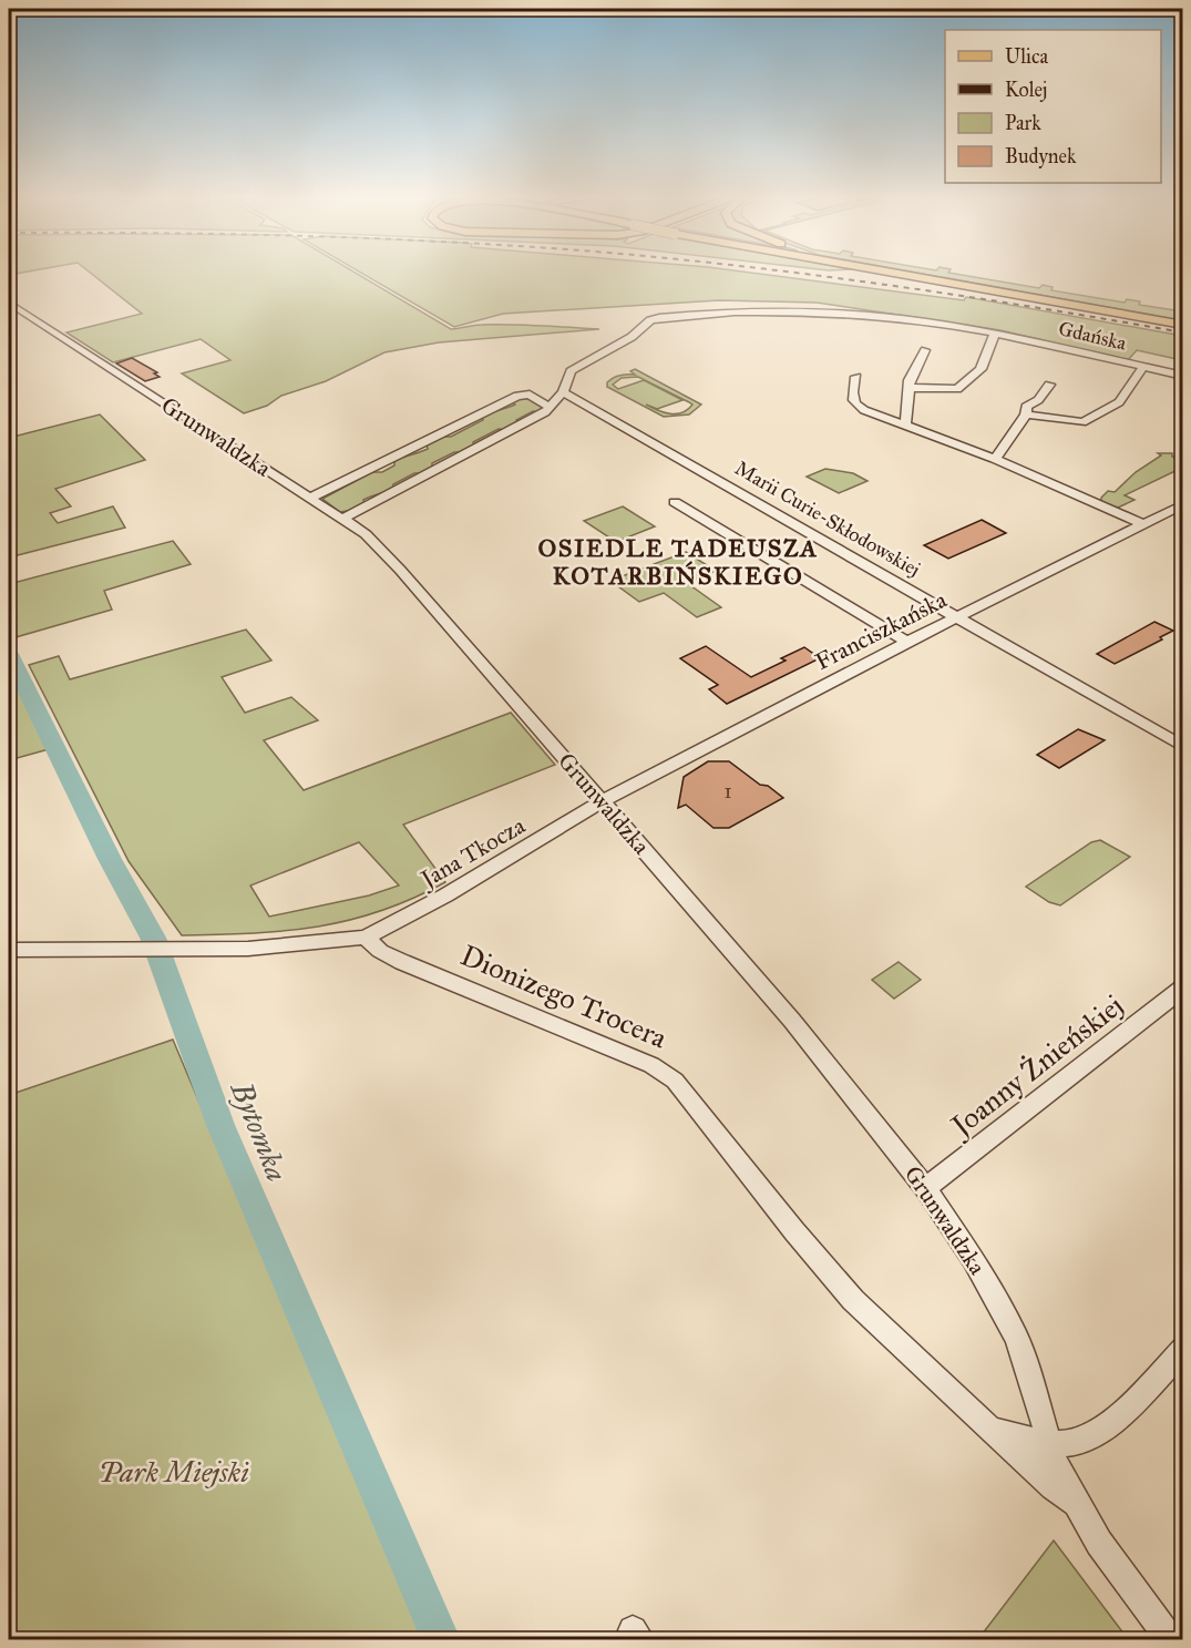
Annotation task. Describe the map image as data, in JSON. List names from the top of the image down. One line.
{"streets":{"street":["Gdańska","Grunwaldzka","Marii Curie-Skłodowskiej","Franciszkańska","Jana Tkocza","Dionizego Trocera","Joanny Żnieńskiej"]},"crossings":[["Gdańska","Marii Curie-Skłodowskiej"],["Grunwaldzka","Franciszkańska"],["Grunwaldzka","Jana Tkocza"],["Grunwaldzka","Dionizego Trocera"],["Grunwaldzka","Joanny Żnieńskiej"],["Marii Curie-Skłodowskiej","Franciszkańska"],["Franciszkańska","Jana Tkocza"],["Jana Tkocza","Dionizego Trocera"]],"districts":["OSIEDLE TADEUSZA KOTARBIŃSKIEGO"],"water":["Bytomka"],"parks":["Park Miejski"],"house_numbers":["1"],"legend":["Ulica","Kolej","Park","Budynek"]}
